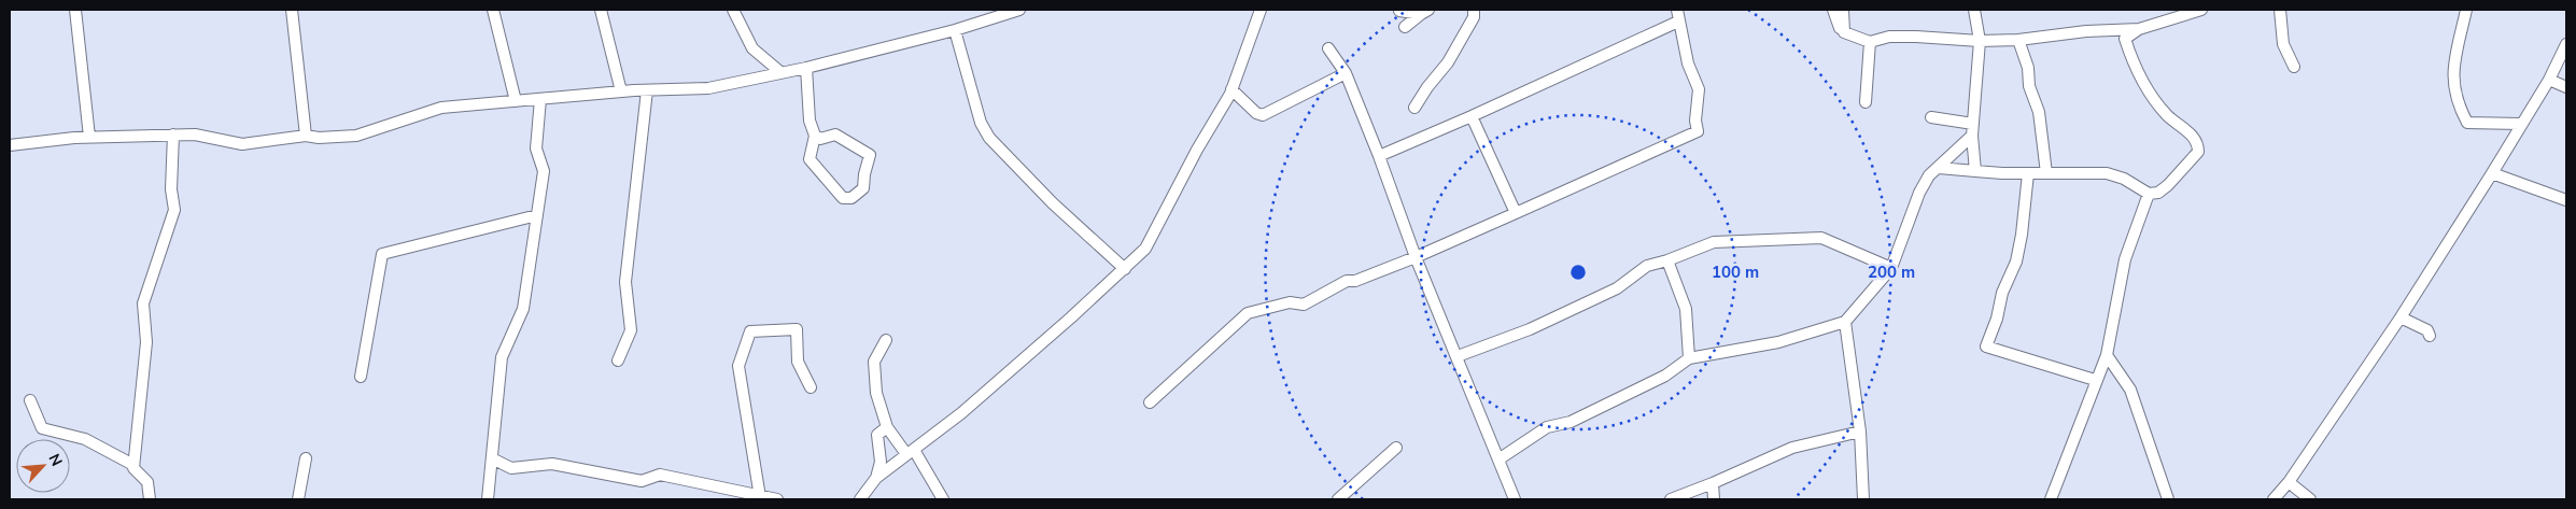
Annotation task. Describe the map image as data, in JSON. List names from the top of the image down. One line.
{"north":"top right","rings":["100 m","200 m"]}
